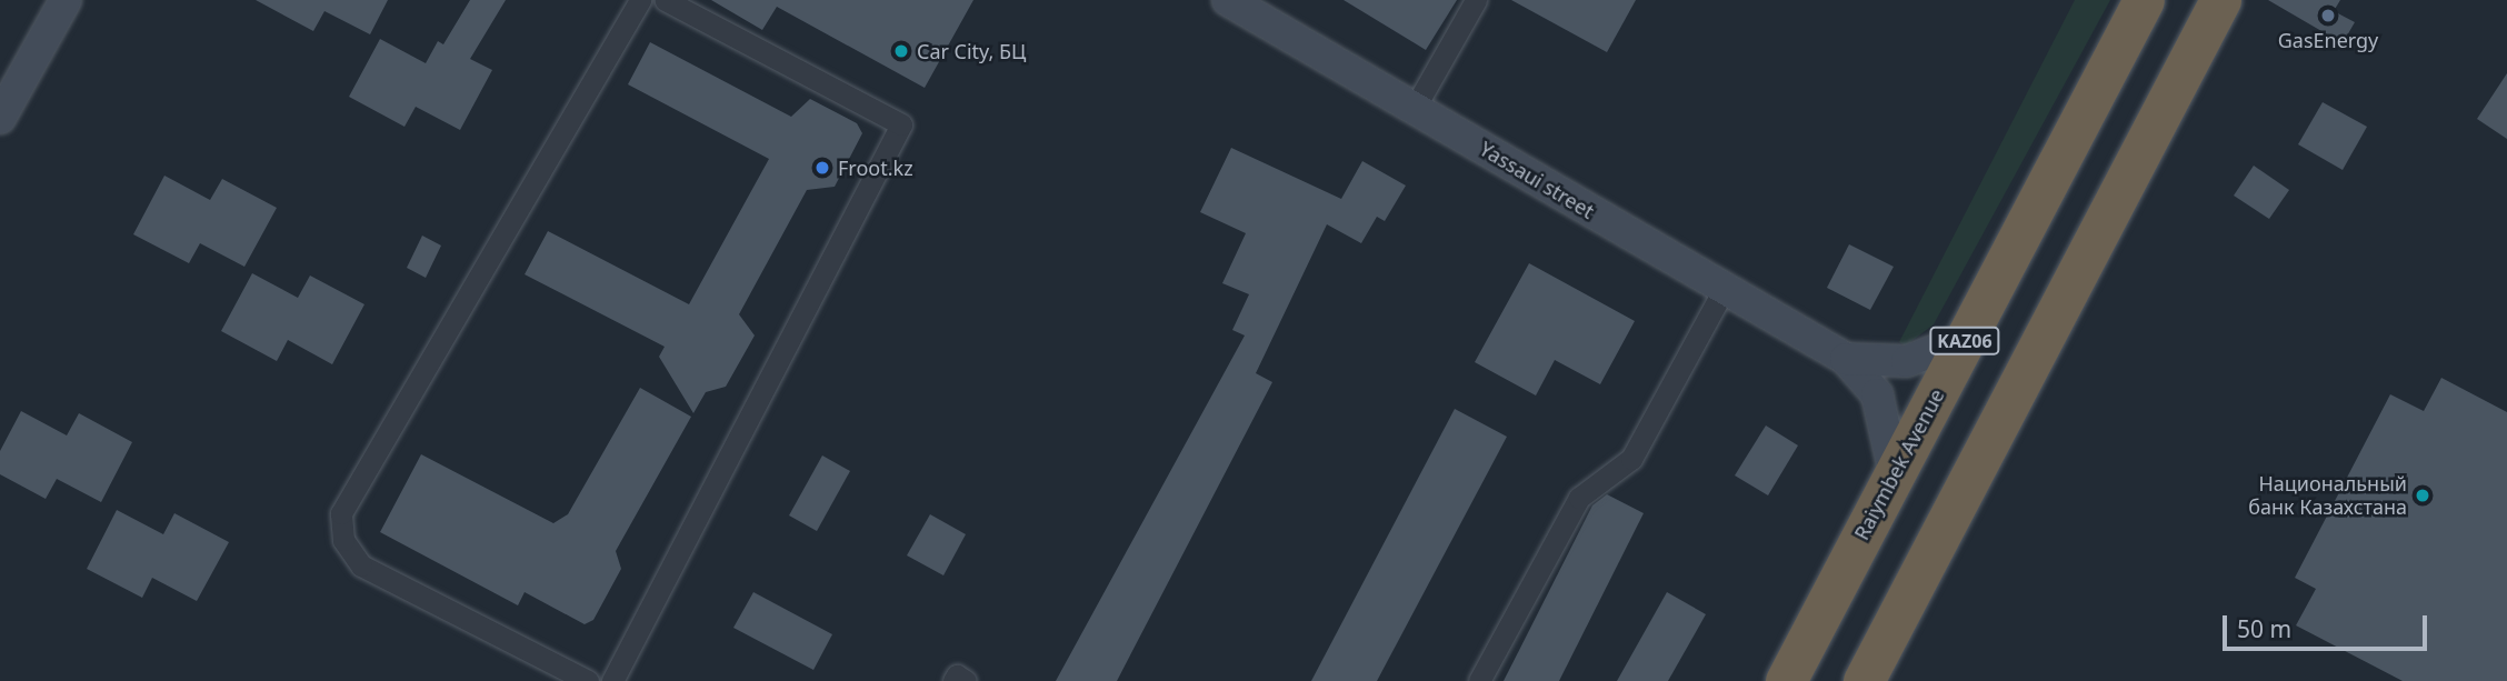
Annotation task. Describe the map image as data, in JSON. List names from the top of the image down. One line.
{"streets":{"highway":["KАZ06","Raiymbek Avenue"],"main road":["Yassaui street"]},"places":["GasEnergy","Car City, БЦ","Froot.kz","Национальный банк Казахстана"],"scale_bar":"50 m"}
